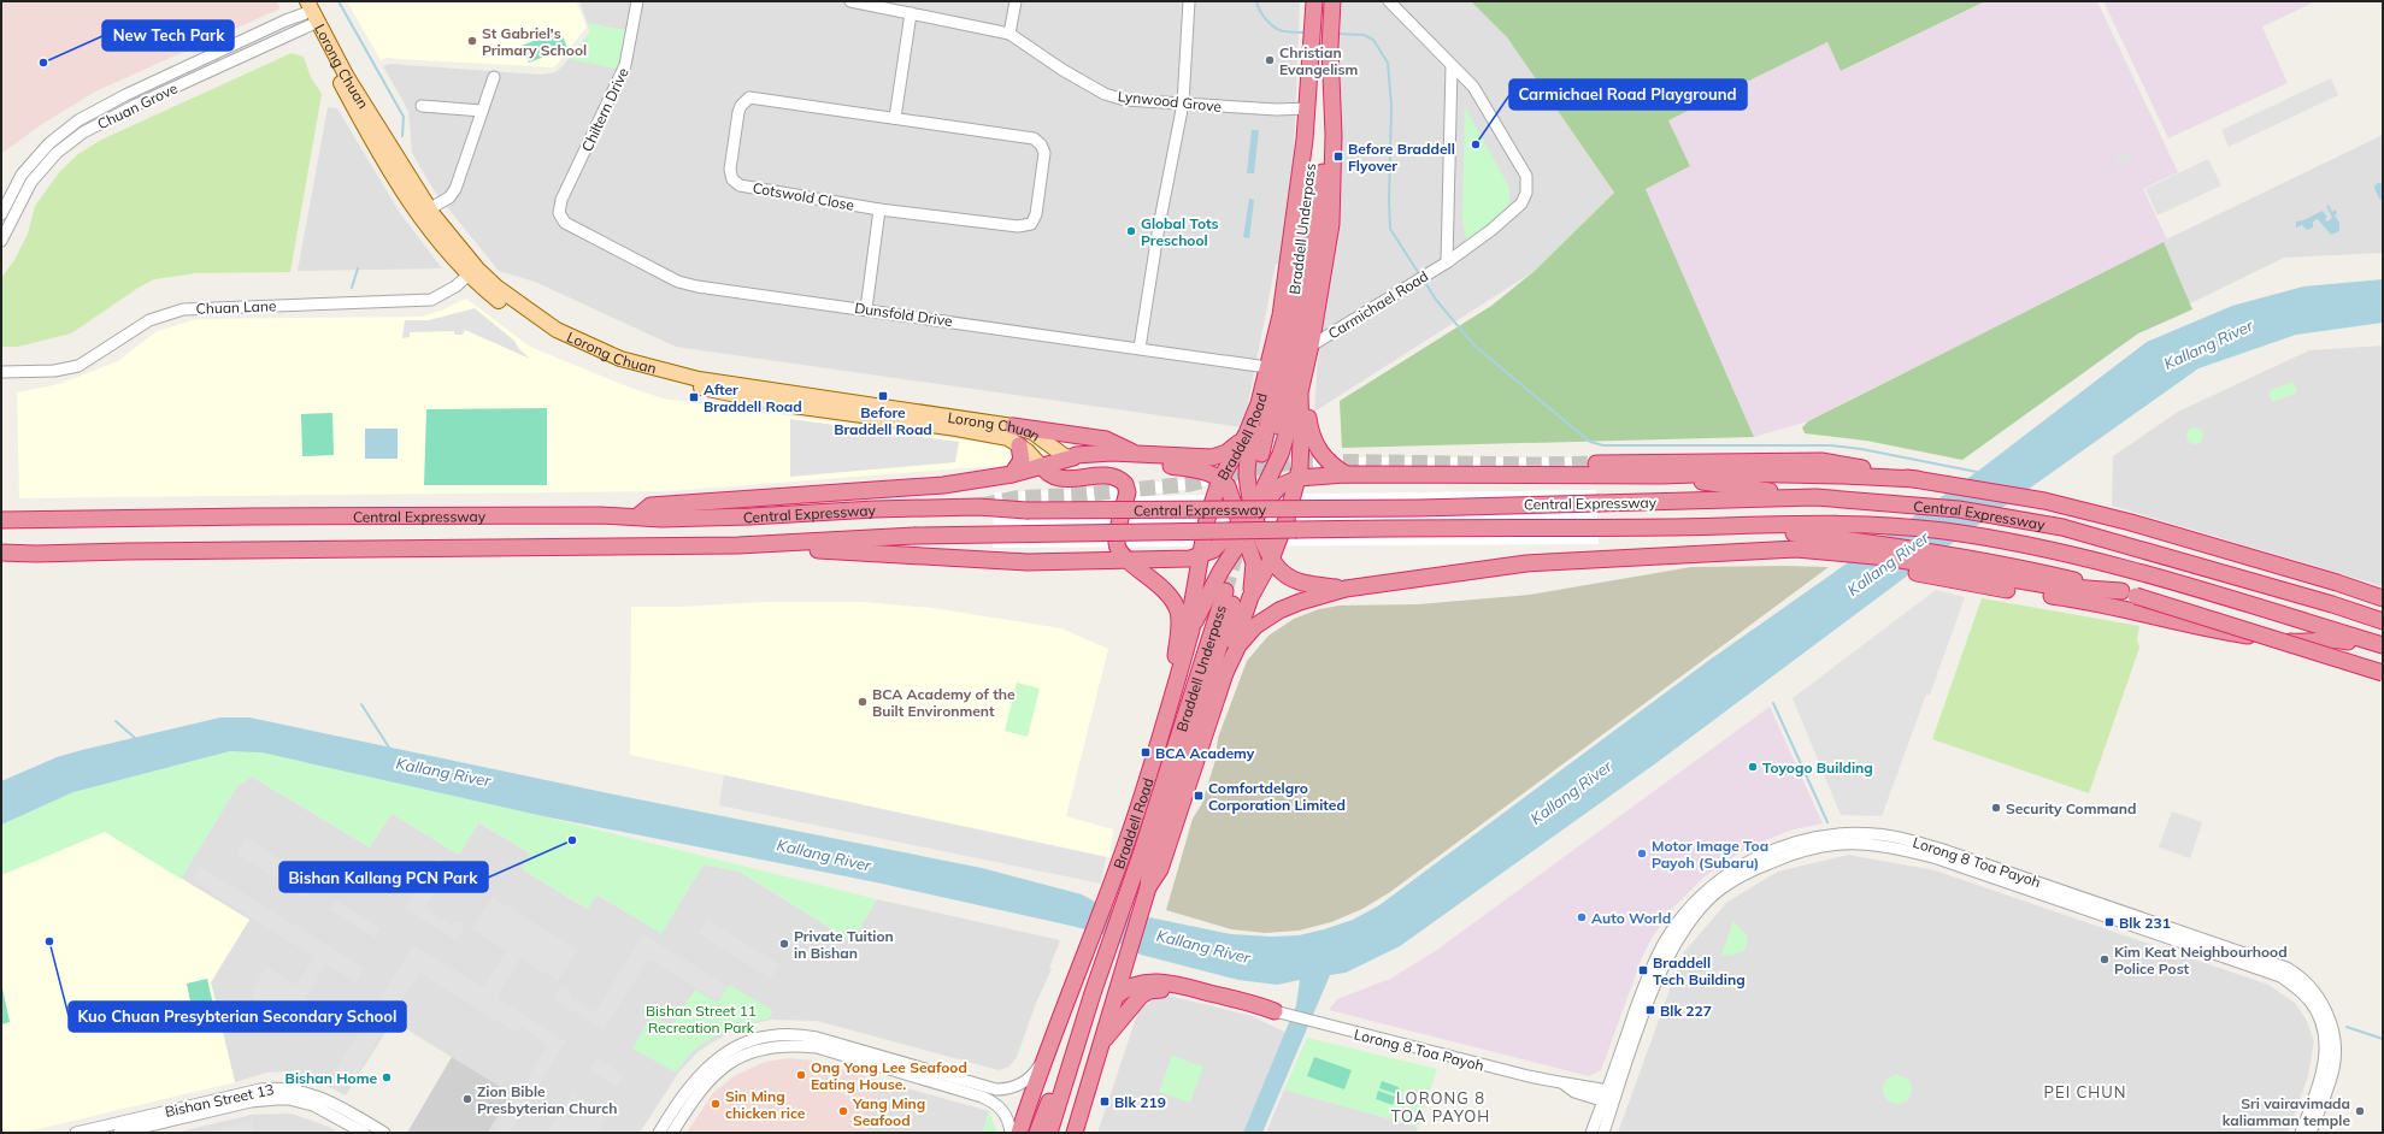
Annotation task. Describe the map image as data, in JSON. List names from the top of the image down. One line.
{"streets":{"highway":["Braddell Underpass","Braddell Road","Central Expressway"],"main road":["Lorong Chuan"],"street":["Lynwood Grove","Chuan Grove","Chiltern Drive","Cotswold Close","Carmichael Road","Chuan Lane","Dunsfold Drive","Lorong 8 Toa Payoh","Bishan Street 13"]},"crossings":[["Lorong Chuan","Chuan Grove"],["Lorong Chuan","Chuan Lane"],["Lynwood Grove","Braddell Road"],["Chiltern Drive","Dunsfold Drive"],["Braddell Underpass","Braddell Road"],["Carmichael Road","Braddell Road"],["Dunsfold Drive","Braddell Road"]],"districts":["PEI CHUN","LORONG 8 TOA PAYOH"],"water":["Kallang River"],"parks":["Bishan Street 11 Recreation Park"],"places":{"other":["St Gabriel's Primary School","Christian Evangelism","New Tech Park","Carmichael Road Playground","Global Tots Preschool","BCA Academy of the Built Environment","Toyogo Building","Security Command","Bishan Kallang PCN Park","Motor Image Toa Payoh (Subaru)","Auto World","Kuo Chuan Presybterian Secondary School","Private Tuition in Bishan","Kim Keat Neighbourhood Police Post","Ong Yong Lee Seafood Eating House.","Bishan Home","Zion Bible Presbyterian Church","Sin Ming chicken rice","Yang Ming Seafood","Sri vairavimada kaliamman temple"],"transit":["Before Braddell Flyover","Before Braddell Road","After Braddell Road","BCA Academy","Comfortdelgro Corporation Limited","Blk 231","Braddell Tech Building","Blk 227","Blk 219"]}}
